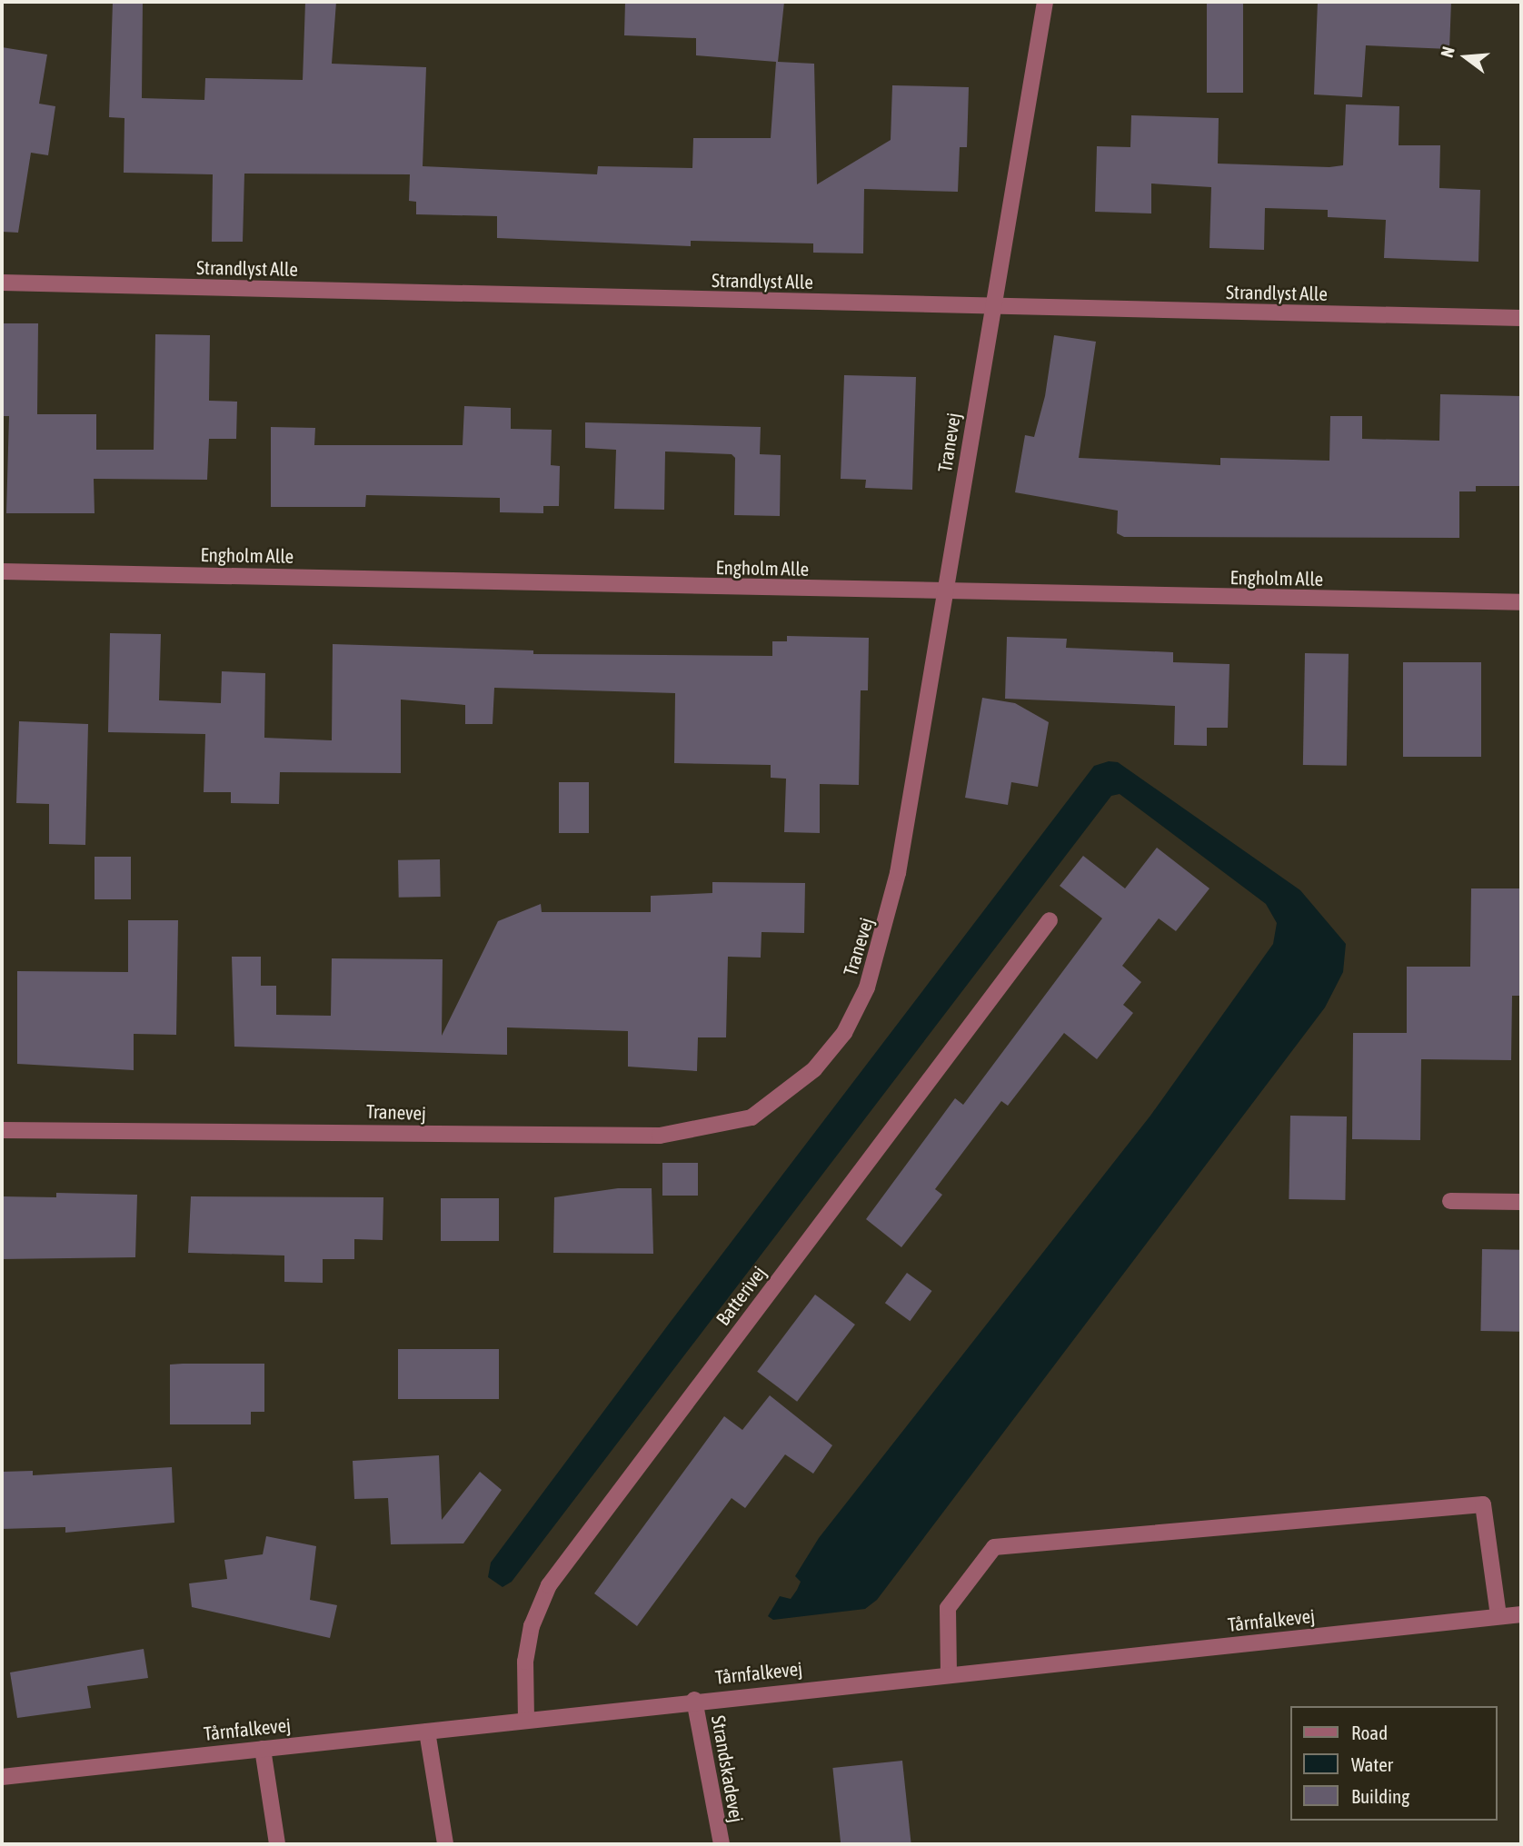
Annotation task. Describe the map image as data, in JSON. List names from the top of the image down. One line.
{"streets":{"street":["Strandlyst Alle","Tranevej","Engholm Alle","Batterivej","Tårnfalkevej","Strandskadevej"]},"crossings":[["Strandlyst Alle","Tranevej"],["Tranevej","Engholm Alle"],["Batterivej","Tårnfalkevej"],["Tårnfalkevej","Strandskadevej"]],"legend":["Road","Water","Building"],"north":"left"}
